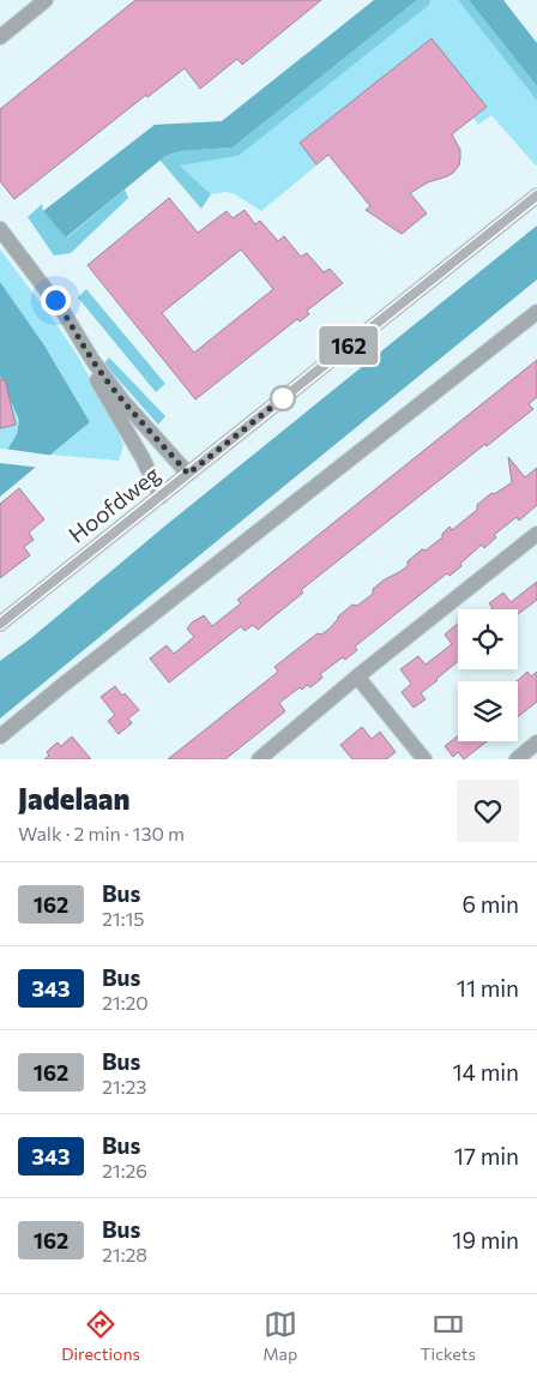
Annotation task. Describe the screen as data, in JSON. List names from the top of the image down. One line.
{"streets":{"street":["Hoofdweg"]},"lines":["bus line 162"],"page":{"on_map":"162","heading":["Jadelaan","Walk · 2 min · 130 m"],"list":[{"mark":"162","name":"Bus","note":"21:15","value":"6 min"},{"mark":"343","name":"Bus","note":"21:20","value":"11 min"},{"mark":"162","name":"Bus","note":"21:23","value":"14 min"},{"mark":"343","name":"Bus","note":"21:26","value":"17 min"},{"mark":"162","name":"Bus","note":"21:28","value":"19 min"}],"tabs":["Directions","Map","Tickets"]}}
